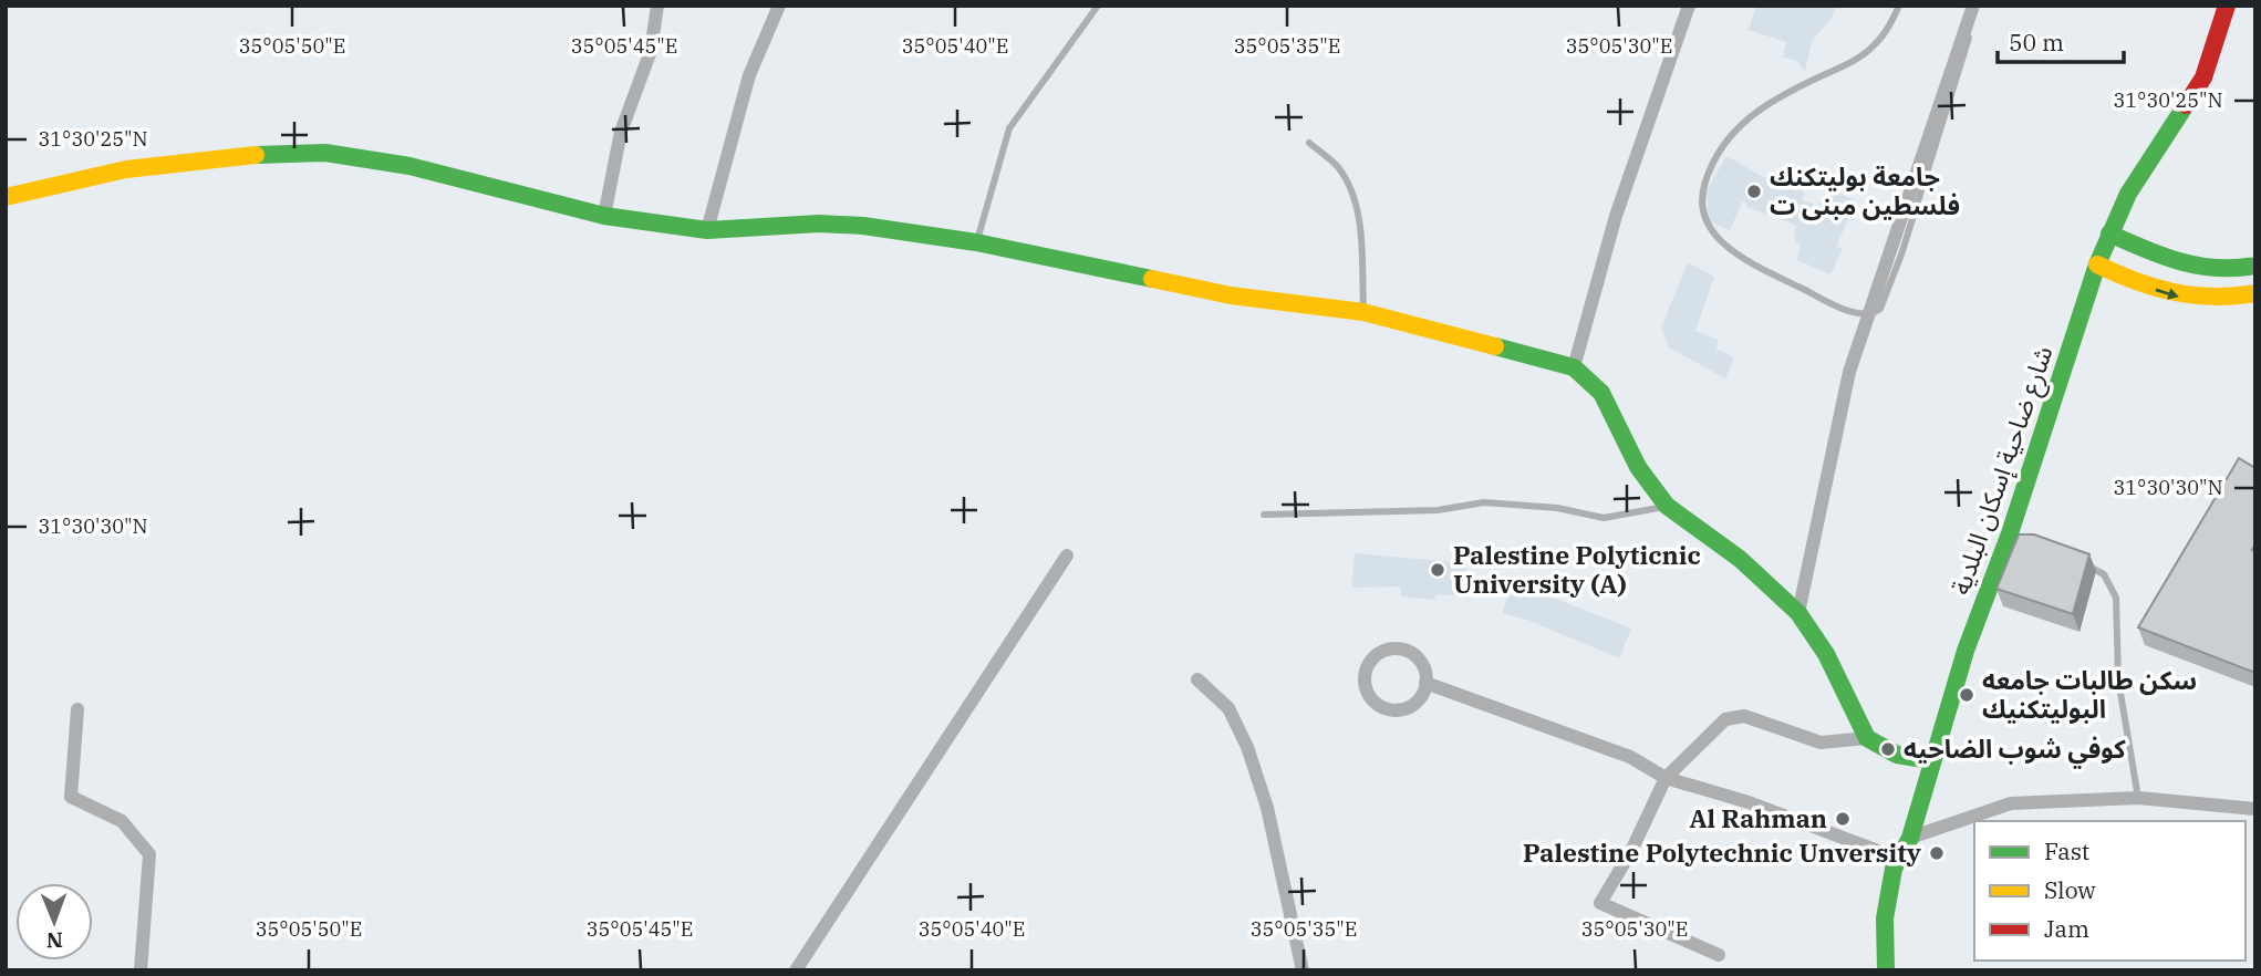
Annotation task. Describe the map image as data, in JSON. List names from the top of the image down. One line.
{"streets":{"street":["شارع ضاحية إسكان البلدية"]},"places":["جامعة بوليتكنك فلسطين مبنى ت","Palestine Polyticnic University (A)","سكن طالبات جامعه البوليتكنيك","كوفي شوب الضاحيه","Al Rahman","Palestine Polytechnic Unversity"],"legend":["Fast","Slow","Jam"],"scale_bar":"50 m","north":"bottom","coordinates":["35°05'50\"E","35°05'45\"E","35°05'40\"E","35°05'35\"E","35°05'30\"E","31°30'25\"N","31°30'30\"N"]}
